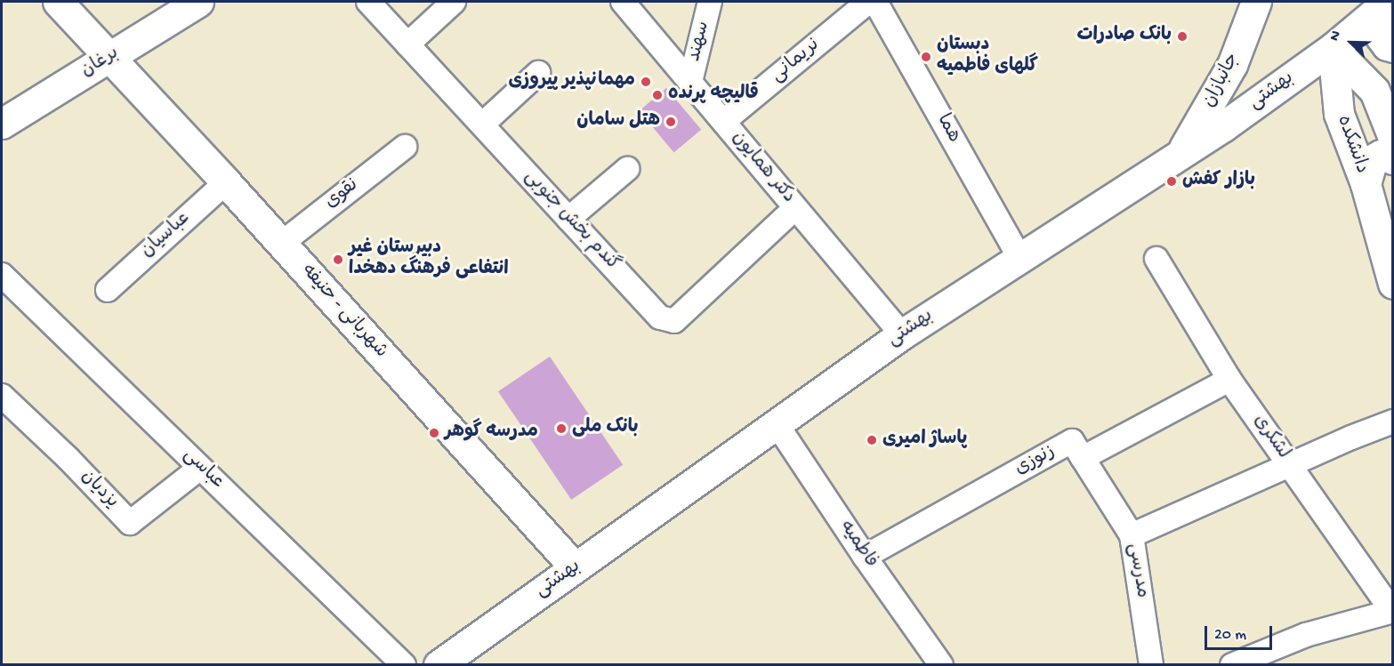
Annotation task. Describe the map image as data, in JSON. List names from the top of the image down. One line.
{"streets":{"main road":["برغان","جانبازان","بهشتی","دانشکده","شهربانی - حنیفه"],"street":["سهند","نریمانی","هما","دکتر همایون","نقوی","گندم بخش جنوبی","عباسیان","لشکری","زنوزی","عباسی","یزدیان","فاطمیه","مدرسی"]},"crossings":[["سهند","دکتر همایون"],["نریمانی","دکتر همایون"],["برغان","شهربانی - حنیفه"],["جانبازان","بهشتی"],["بهشتی","هما"],["بهشتی","دانشکده"],["بهشتی","دکتر همایون"],["بهشتی","شهربانی - حنیفه"],["بهشتی","فاطمیه"],["نقوی","شهربانی - حنیفه"],["عباسیان","شهربانی - حنیفه"],["لشکری","زنوزی"],["زنوزی","فاطمیه"],["زنوزی","مدرسی"],["عباسی","یزدیان"]],"places":["بانک صادرات","دبستان گلهای فاطمیه","مهمانپذیر پیروزی","قالیچه پرنده","هتل سامان","بازار کفش","دبیرستان غیر انتفاعی فرهنگ دهخدا","بانک ملی","مدرسه گوهر","پاساژ امیری"],"scale_bar":"20 m","north":"top left"}
